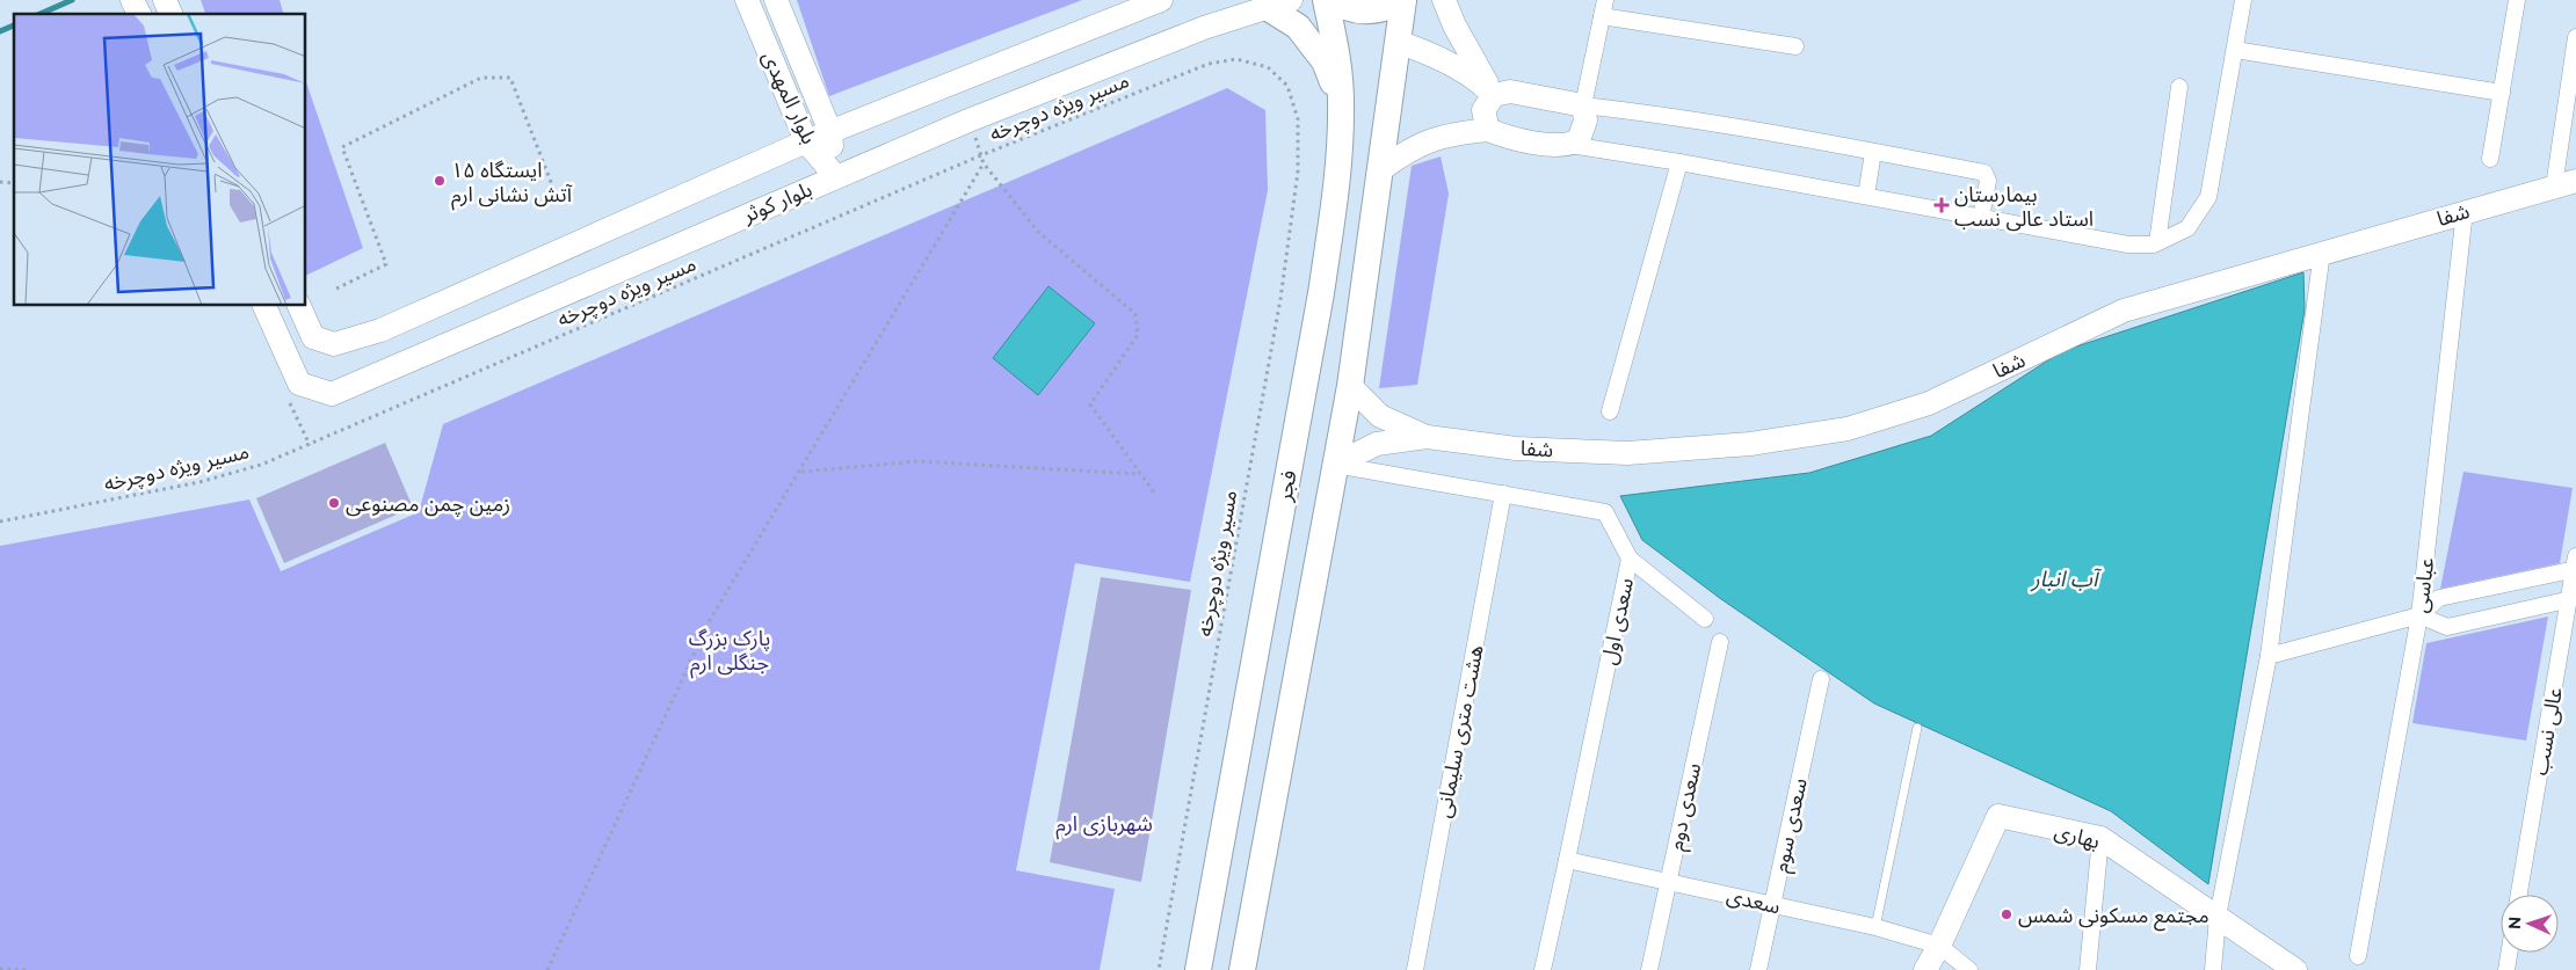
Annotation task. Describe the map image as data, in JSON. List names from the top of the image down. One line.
{"streets":{"main road":["بلوار المهدی","بلوار کوثر","شفا","فجر","بهاری"],"street":["عباسی","سعدی اول","هشت متری سلیمانی","عالی نسب","سعدی دوم","سعدی سوم","سعدی"],"path":["مسیر ویژه دوچرخه"]},"crossings":[["بلوار المهدی","بلوار کوثر"],["شفا","عباسی"],["سعدی اول","هشت متری سلیمانی"],["سعدی اول","سعدی"],["سعدی دوم","سعدی"],["سعدی سوم","سعدی"],["بهاری","سعدی"]],"water":["آب انبار"],"parks":["پارک بزرگ جنگلی ارم","شهربازی ارم"],"places":{"other":["ایستگاه ۱۵ آتش نشانی ارم","زمین چمن مصنوعی","مجتمع مسکونی شمس"],"health":["بیمارستان استاد عالی نسب"]},"north":"left"}
